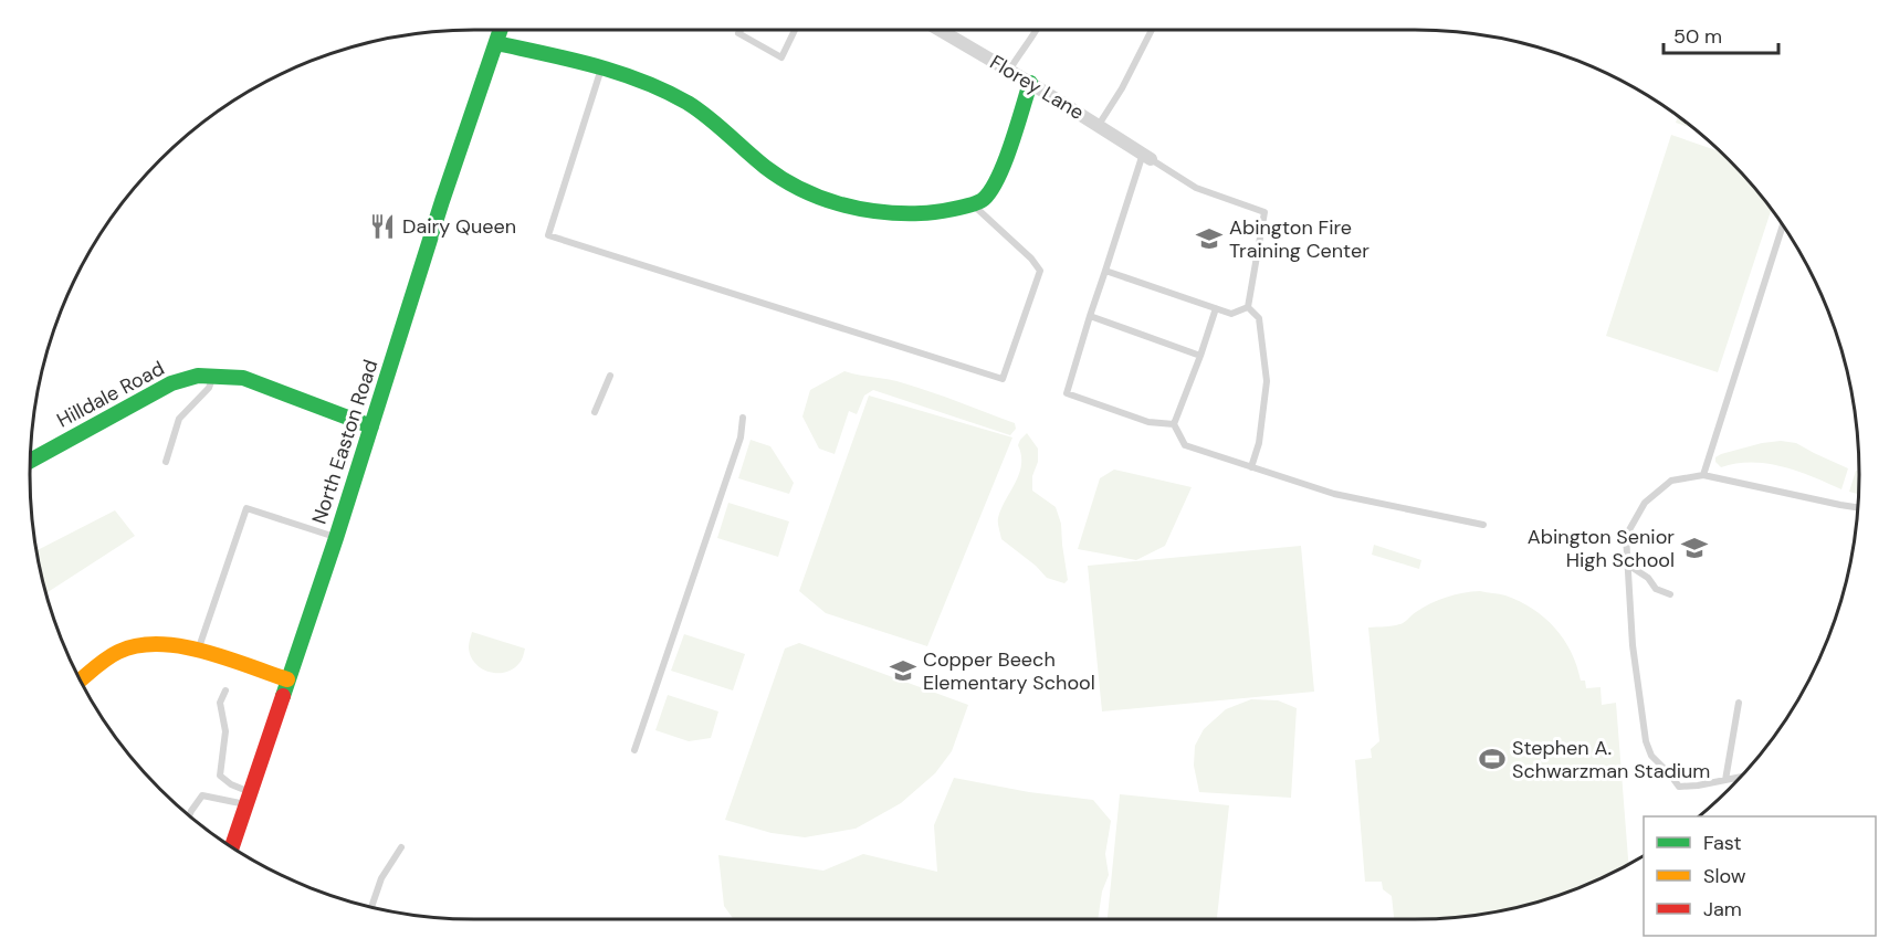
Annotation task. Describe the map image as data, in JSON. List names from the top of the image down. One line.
{"streets":{"street":["Florey Lane","Hilldale Road","North Easton Road"]},"crossings":[["Hilldale Road","North Easton Road"]],"places":{"restaurant":["Dairy Queen"],"school or university":["Abington Fire Training Center","Abington Senior High School","Copper Beech Elementary School"],"sports":["Stephen A. Schwarzman Stadium"]},"legend":["Fast","Slow","Jam"],"scale_bar":"50 m"}
